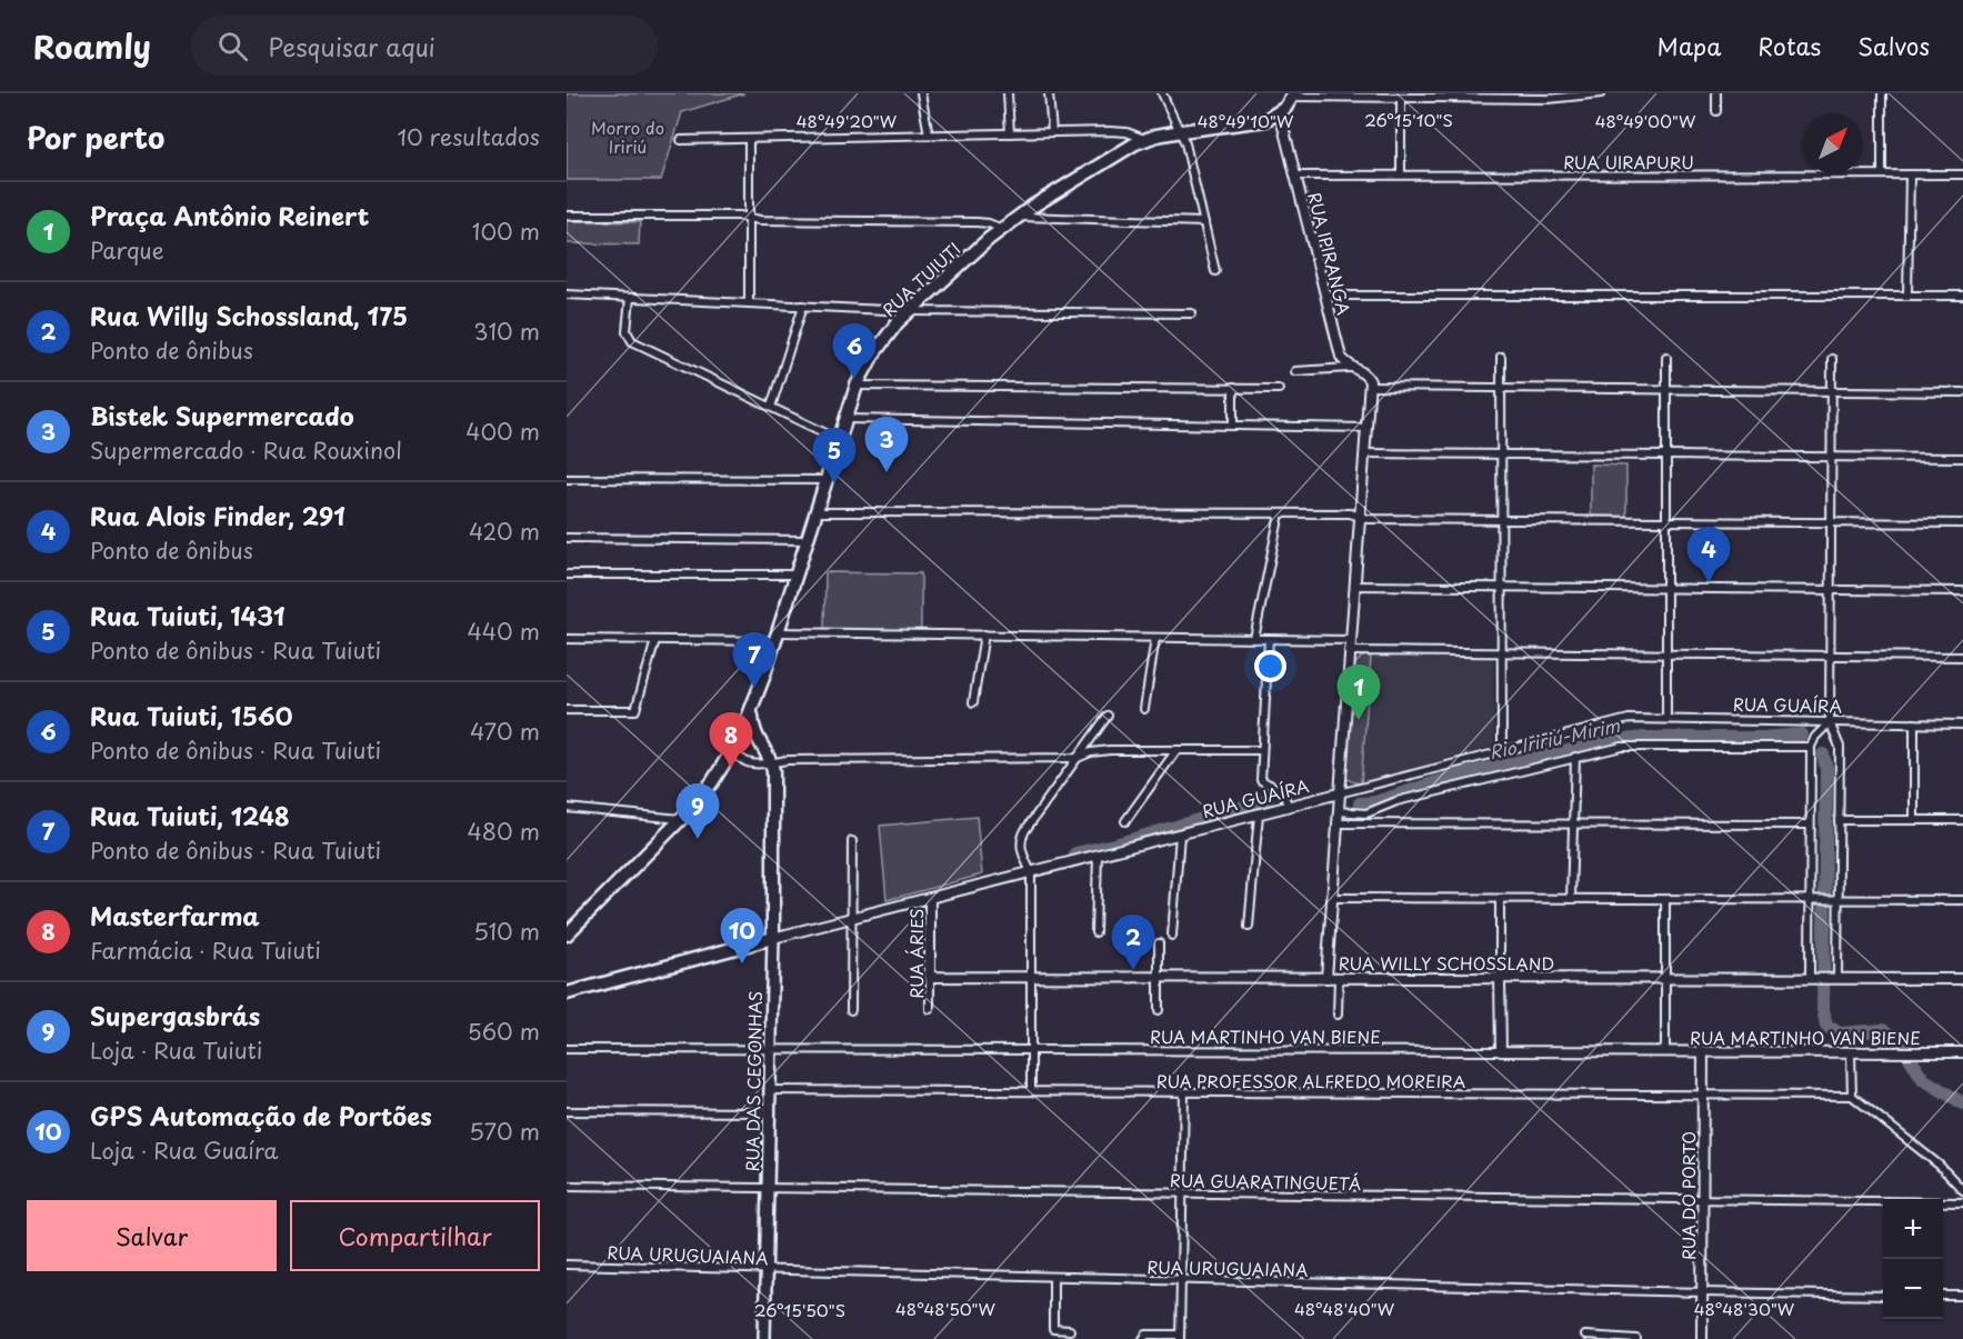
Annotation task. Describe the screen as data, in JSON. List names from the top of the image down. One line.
{"streets":{"main road":["RUA TUIUTI","RUA GUAÍRA","RUA DAS CEGONHAS"],"street":["RUA UIRAPURU","RUA IPIRANGA","RUA ÁRIES","RUA WILLY SCHOSSLAND","RUA MARTINHO VAN BIENE","RUA PROFESSOR ALFREDO MOREIRA","RUA GUARATINGUETÁ","RUA DO PORTO","RUA URUGUAIANA"]},"crossings":[["RUA UIRAPURU","RUA IPIRANGA"],["RUA IPIRANGA","RUA TUIUTI"],["RUA GUAÍRA","RUA ÁRIES"],["RUA GUAÍRA","RUA DAS CEGONHAS"],["RUA ÁRIES","RUA WILLY SCHOSSLAND"],["RUA MARTINHO VAN BIENE","RUA DAS CEGONHAS"],["RUA MARTINHO VAN BIENE","RUA DO PORTO"],["RUA PROFESSOR ALFREDO MOREIRA","RUA DAS CEGONHAS"],["RUA PROFESSOR ALFREDO MOREIRA","RUA DO PORTO"],["RUA DAS CEGONHAS","RUA GUARATINGUETÁ"],["RUA DAS CEGONHAS","RUA URUGUAIANA"],["RUA GUARATINGUETÁ","RUA DO PORTO"],["RUA DO PORTO","RUA URUGUAIANA"]],"water":["Rio Iririú-Mirim"],"parks":["Morro do Iririú"],"north":"top right","page":{"header":"Roamly","search":"Pesquisar aqui","nav":["Mapa","Rotas","Salvos"],"heading":["Por perto","10 resultados"],"list":[{"mark":"1","name":"Praça Antônio Reinert","note":"Parque","value":"100 m"},{"mark":"2","name":"Rua Willy Schossland, 175","note":"Ponto de ônibus","value":"310 m"},{"mark":"3","name":"Bistek Supermercado","note":"Supermercado · Rua Rouxinol","value":"400 m"},{"mark":"4","name":"Rua Alois Finder, 291","note":"Ponto de ônibus","value":"420 m"},{"mark":"5","name":"Rua Tuiuti, 1431","note":"Ponto de ônibus · Rua Tuiuti","value":"440 m"},{"mark":"6","name":"Rua Tuiuti, 1560","note":"Ponto de ônibus · Rua Tuiuti","value":"470 m"},{"mark":"7","name":"Rua Tuiuti, 1248","note":"Ponto de ônibus · Rua Tuiuti","value":"480 m"},{"mark":"8","name":"Masterfarma","note":"Farmácia · Rua Tuiuti","value":"510 m"},{"mark":"9","name":"Supergasbrás","note":"Loja · Rua Tuiuti","value":"560 m"},{"mark":"10","name":"GPS Automação de Portões","note":"Loja · Rua Guaíra","value":"570 m"}],"pins":["6","3","5","4","7","1","8","9","10","2"],"buttons":["Salvar","Compartilhar"],"map_buttons":["+","−"]},"coordinates":["26°15'10\"S","48°49'20\"W","48°49'10\"W","48°49'00\"W","48°48'50\"W","48°48'40\"W","48°48'30\"W","26°15'50\"S"]}
